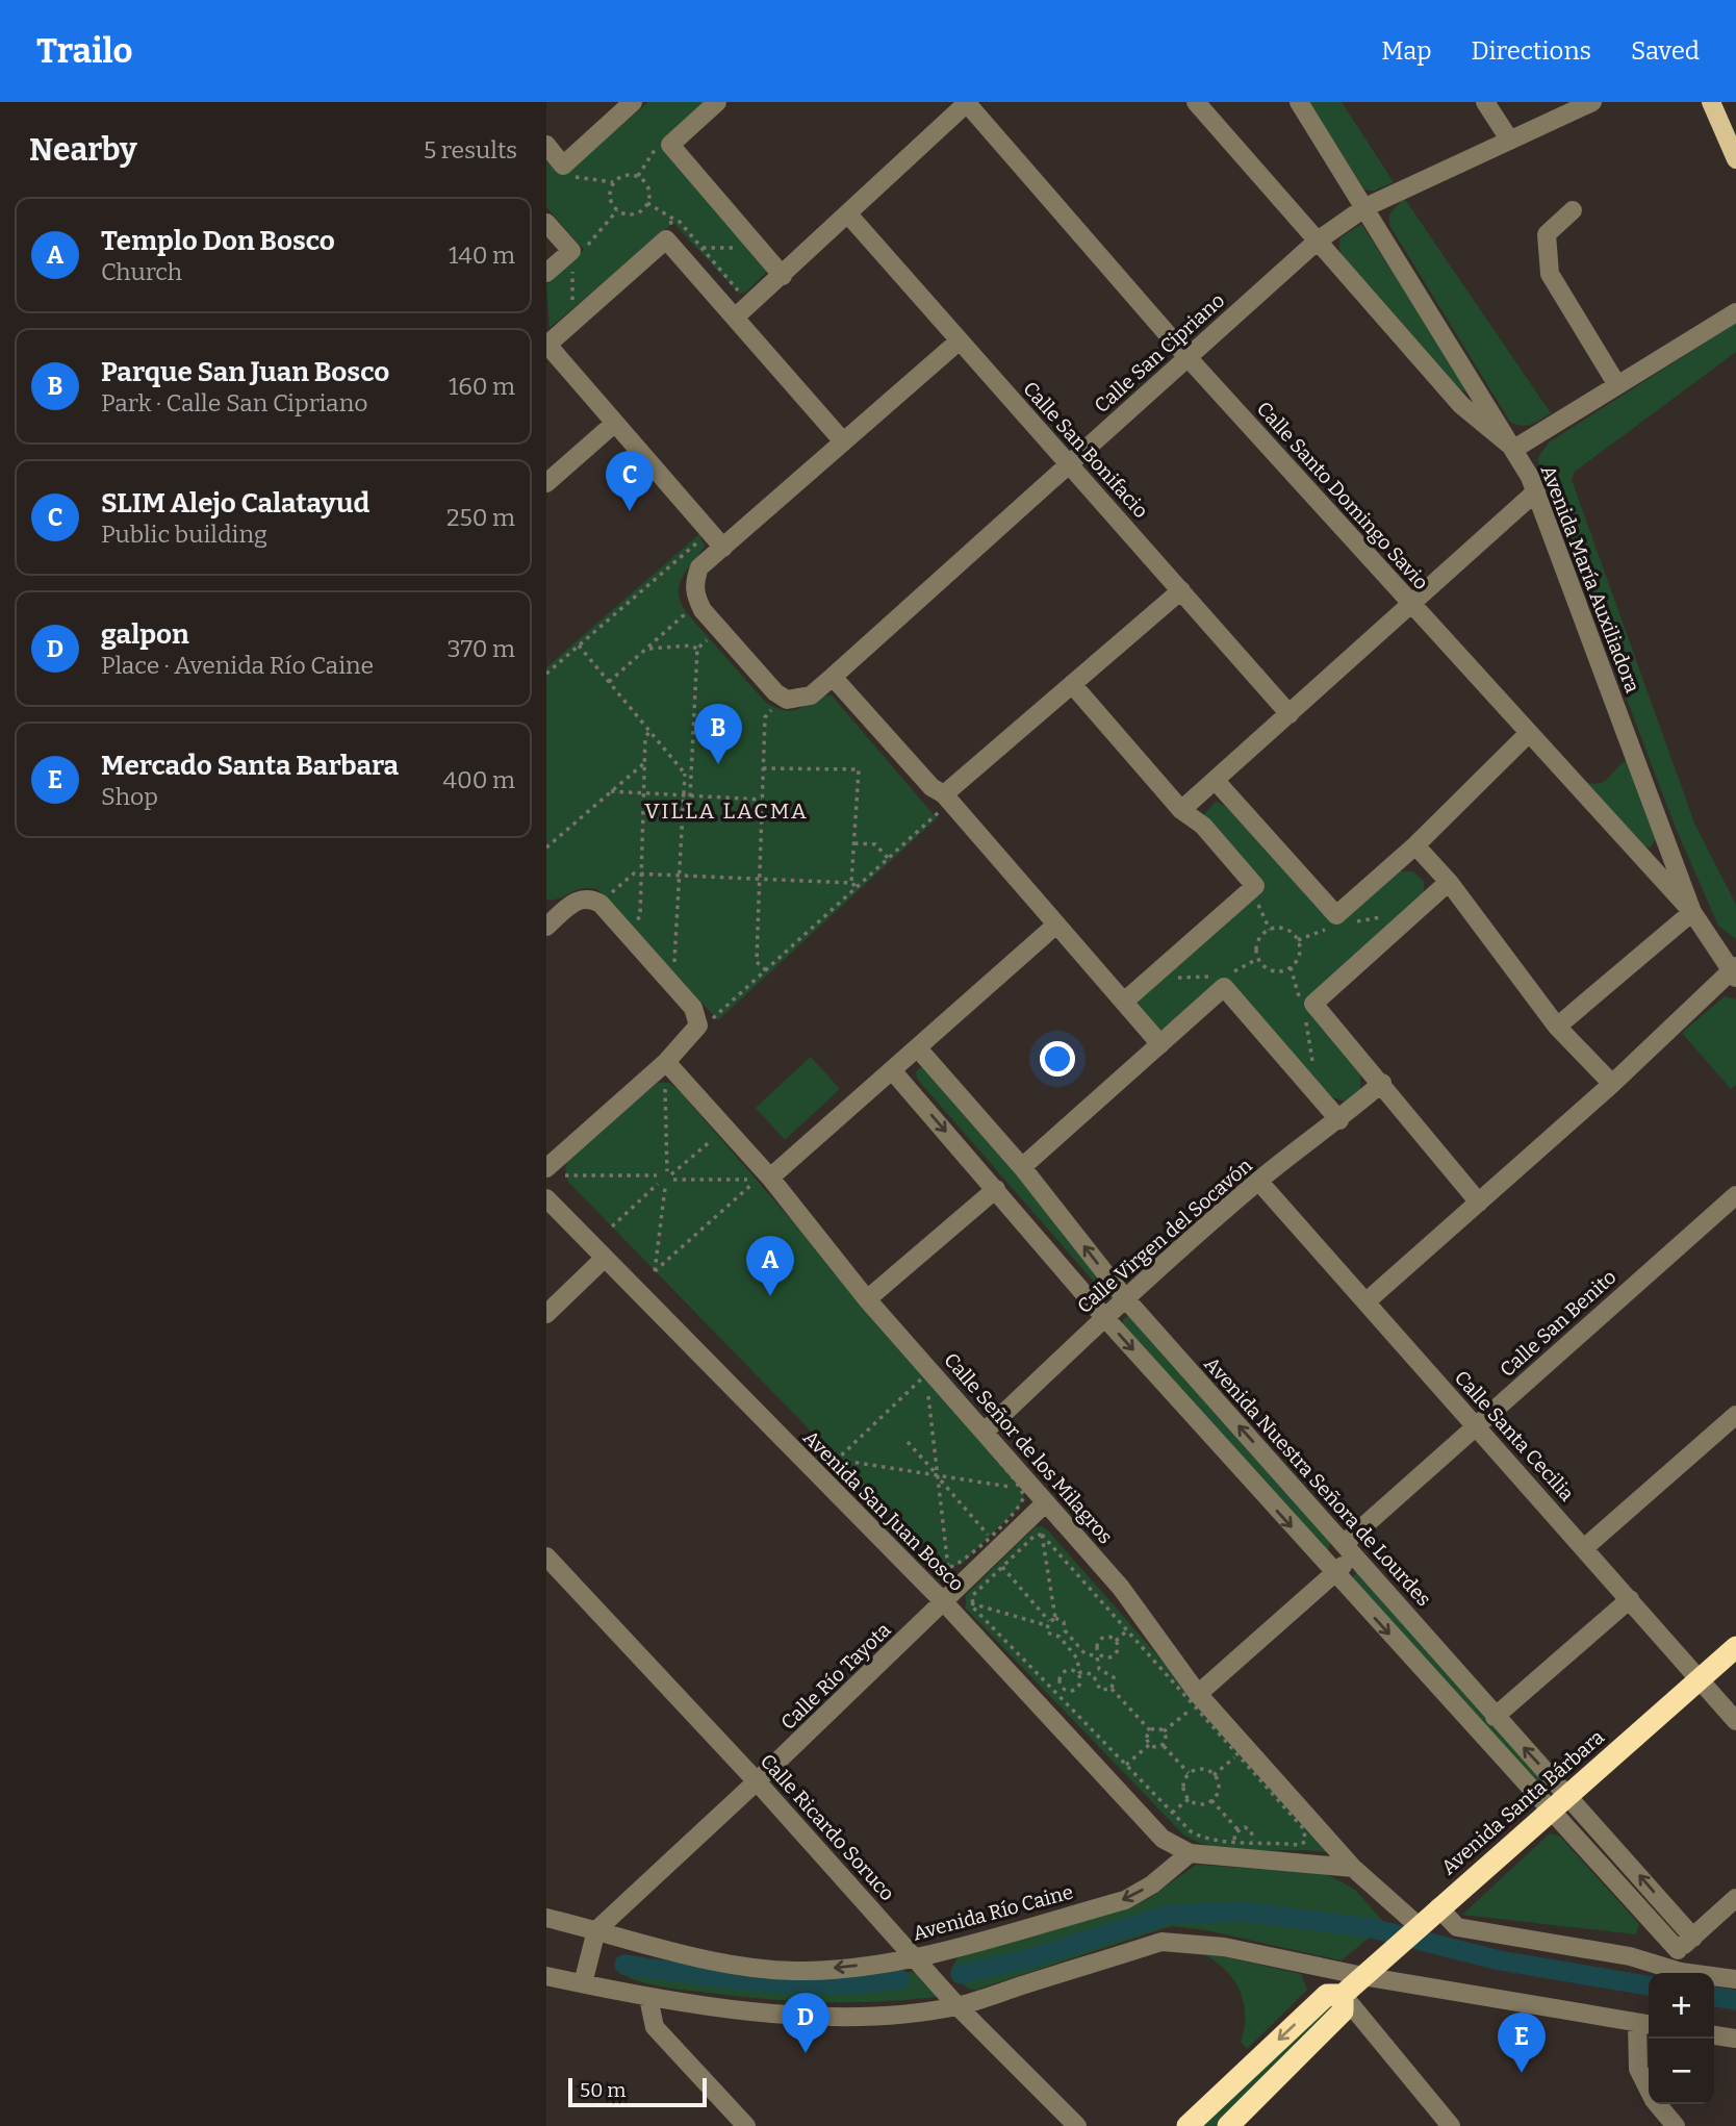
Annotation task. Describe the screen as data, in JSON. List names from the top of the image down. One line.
{"streets":{"highway":["Avenida Santa Bárbara"],"street":["Calle San Cipriano","Calle San Bonifacio","Calle Santo Domingo Savio","Avenida María Auxiliadora","Calle Virgen del Socavón","Calle San Benito","Calle Santa Cecilia","Calle Señor de los Milagros","Avenida Nuestra Señora de Lourdes","Avenida San Juan Bosco","Calle Río Tayota","Calle Ricardo Soruco","Avenida Río Caine"]},"crossings":[["Calle San Cipriano","Calle San Bonifacio"],["Calle San Cipriano","Calle Santo Domingo Savio"],["Calle San Cipriano","Avenida María Auxiliadora"],["Calle Santo Domingo Savio","Avenida María Auxiliadora"],["Calle Virgen del Socavón","Calle Santa Cecilia"],["Calle Virgen del Socavón","Calle Señor de los Milagros"],["Calle Virgen del Socavón","Avenida Nuestra Señora de Lourdes"],["Calle San Benito","Calle Santa Cecilia"],["Calle San Benito","Calle Señor de los Milagros"],["Calle San Benito","Avenida Nuestra Señora de Lourdes"],["Calle Santa Cecilia","Avenida Santa Bárbara"],["Calle Señor de los Milagros","Calle Río Tayota"],["Avenida Nuestra Señora de Lourdes","Avenida Santa Bárbara"],["Avenida San Juan Bosco","Calle Río Tayota"],["Avenida San Juan Bosco","Avenida Río Caine"],["Calle Río Tayota","Calle Ricardo Soruco"],["Calle Río Tayota","Avenida Río Caine"],["Calle Ricardo Soruco","Avenida Río Caine"]],"districts":["VILLA LACMA"],"scale_bar":"50 m","page":{"header":"Trailo","nav":["Map","Directions","Saved"],"heading":["Nearby","5 results"],"list":[{"mark":"A","name":"Templo Don Bosco","note":"Church","value":"140 m"},{"mark":"B","name":"Parque San Juan Bosco","note":"Park · Calle San Cipriano","value":"160 m"},{"mark":"C","name":"SLIM Alejo Calatayud","note":"Public building","value":"250 m"},{"mark":"D","name":"galpon","note":"Place · Avenida Río Caine","value":"370 m"},{"mark":"E","name":"Mercado Santa Barbara","note":"Shop","value":"400 m"}],"pins":["C","B","A","D","E"],"map_buttons":["+","−"],"scale":"50 m"}}
